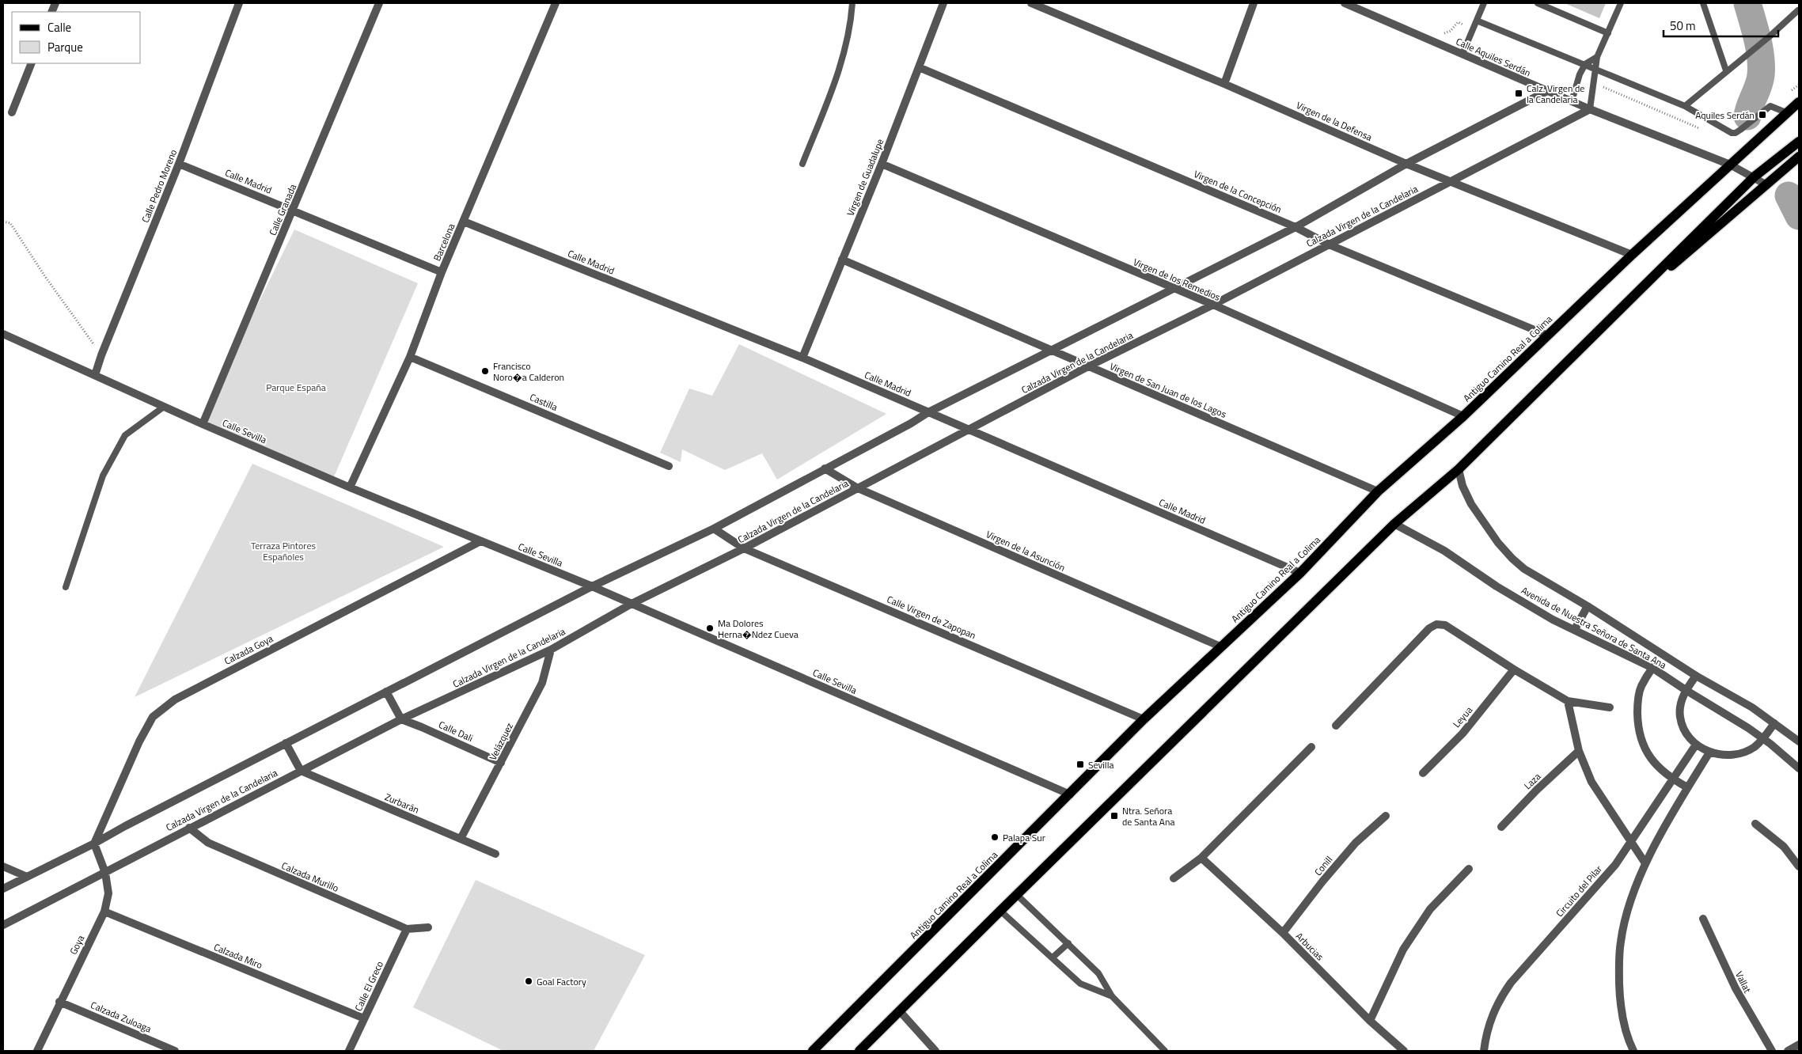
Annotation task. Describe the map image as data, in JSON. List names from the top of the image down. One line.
{"streets":{"main road":["Antiguo Camino Real a Colima"],"street":["Calle Aquiles Serdán","Virgen de la Defensa","Virgen de Guadalupe","Calle Madrid","Calle Pedro Moreno","Virgen de la Concepción","Calle Granada","Calzada Virgen de la Candelaria","Barcelona","Virgen de los Remedios","Virgen de San Juan de los Lagos","Castilla","Calle Sevilla","Virgen de la Asunción","Calle Virgen de Zapopan","Avenida de Nuestra Señora de Santa Ana","Calzada Goya","Leyua","Calle Dali","Velázquez","Laza","Zurbarán","Conill","Calzada Murillo","Circuito del Pilar","Goya","Arbucias","Calzada Miro","Vallat","Calle El Greco","Calzada Zuloaga"]},"crossings":[["Calle Aquiles Serdán","Calzada Virgen de la Candelaria"],["Calle Aquiles Serdán","Antiguo Camino Real a Colima"],["Virgen de la Defensa","Calzada Virgen de la Candelaria"],["Virgen de la Defensa","Antiguo Camino Real a Colima"],["Virgen de Guadalupe","Calle Madrid"],["Virgen de Guadalupe","Virgen de la Concepción"],["Virgen de Guadalupe","Virgen de los Remedios"],["Virgen de Guadalupe","Virgen de San Juan de los Lagos"],["Calle Madrid","Calle Pedro Moreno"],["Calle Madrid","Calle Granada"],["Calle Madrid","Calzada Virgen de la Candelaria"],["Calle Madrid","Barcelona"],["Calle Madrid","Antiguo Camino Real a Colima"],["Calle Pedro Moreno","Calle Sevilla"],["Virgen de la Concepción","Calzada Virgen de la Candelaria"],["Virgen de la Concepción","Antiguo Camino Real a Colima"],["Calle Granada","Calle Sevilla"],["Calzada Virgen de la Candelaria","Virgen de los Remedios"],["Calzada Virgen de la Candelaria","Virgen de San Juan de los Lagos"],["Calzada Virgen de la Candelaria","Calle Sevilla"],["Calzada Virgen de la Candelaria","Virgen de la Asunción"],["Calzada Virgen de la Candelaria","Calle Virgen de Zapopan"],["Calzada Virgen de la Candelaria","Calzada Goya"],["Calzada Virgen de la Candelaria","Calle Dali"],["Calzada Virgen de la Candelaria","Velázquez"],["Calzada Virgen de la Candelaria","Zurbarán"],["Calzada Virgen de la Candelaria","Calzada Murillo"],["Calzada Virgen de la Candelaria","Goya"],["Barcelona","Castilla"],["Barcelona","Calle Sevilla"],["Virgen de los Remedios","Antiguo Camino Real a Colima"],["Antiguo Camino Real a Colima","Virgen de San Juan de los Lagos"],["Antiguo Camino Real a Colima","Calle Sevilla"],["Antiguo Camino Real a Colima","Virgen de la Asunción"],["Antiguo Camino Real a Colima","Calle Virgen de Zapopan"],["Calle Sevilla","Calzada Goya"],["Calzada Goya","Goya"],["Calle Dali","Velázquez"],["Velázquez","Zurbarán"],["Conill","Arbucias"],["Calzada Murillo","Calle El Greco"],["Goya","Calzada Miro"],["Goya","Calzada Zuloaga"],["Calzada Miro","Calle El Greco"]],"parks":["Parque España","Terraza Pintores Españoles"],"places":{"transit":["Calz. Virgen de la Candelaria","Aquiles Serdán","Sevilla","Ntra. Señora de Santa Ana"],"other":["Francisco Noro�a Calderon","Ma Dolores Herna�Ndez Cueva","Palapa Sur","Goal Factory"]},"legend":["Calle","Parque"],"scale_bar":"50 m"}
